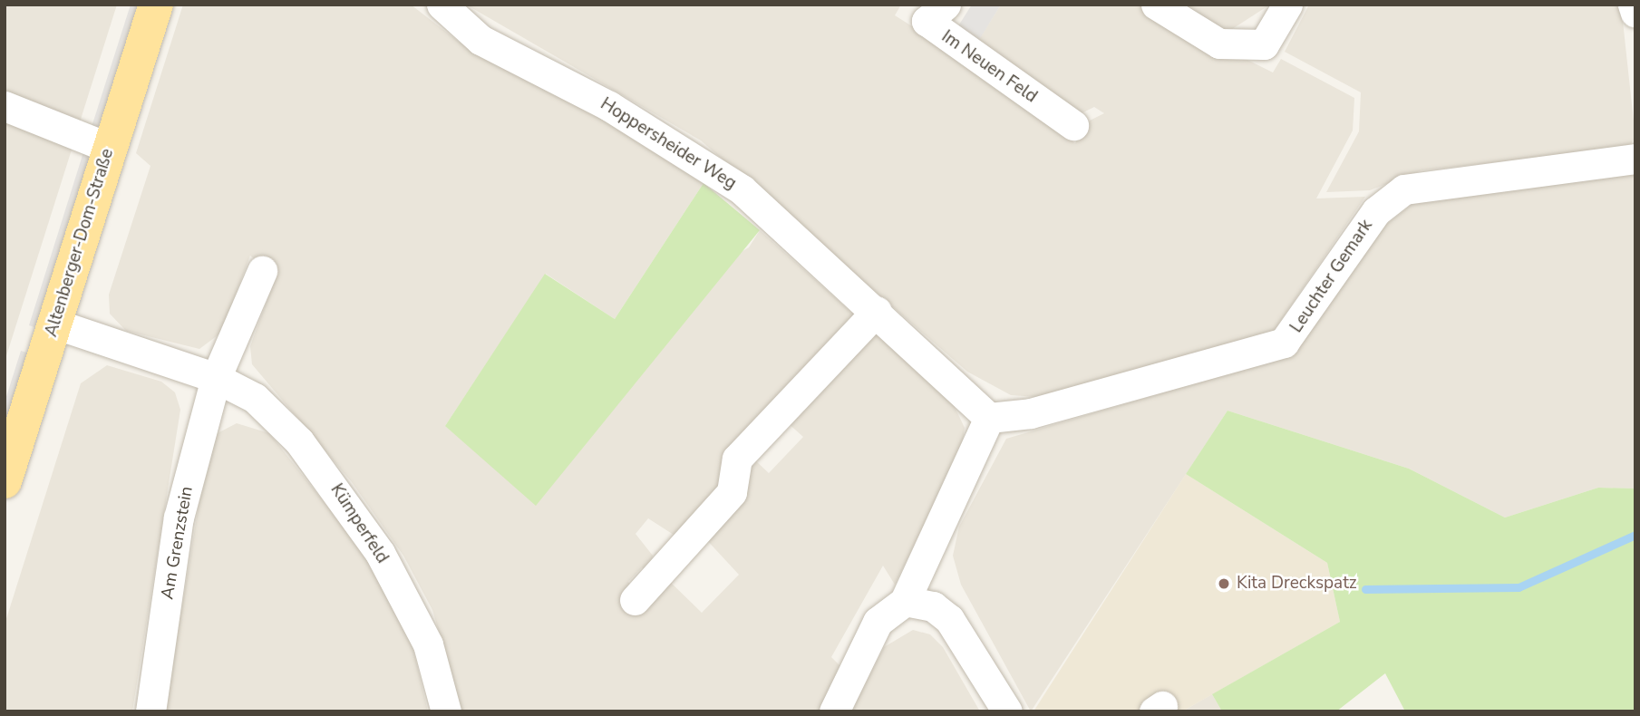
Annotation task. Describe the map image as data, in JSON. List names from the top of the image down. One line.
{"streets":{"main road":["Altenberger-Dom-Straße"],"street":["Im Neuen Feld","Hoppersheider Weg","Leuchter Gemark","Kümperfeld","Am Grenzstein"]},"crossings":[["Hoppersheider Weg","Leuchter Gemark"],["Altenberger-Dom-Straße","Kümperfeld"],["Kümperfeld","Am Grenzstein"]],"places":["Kita Dreckspatz"]}
